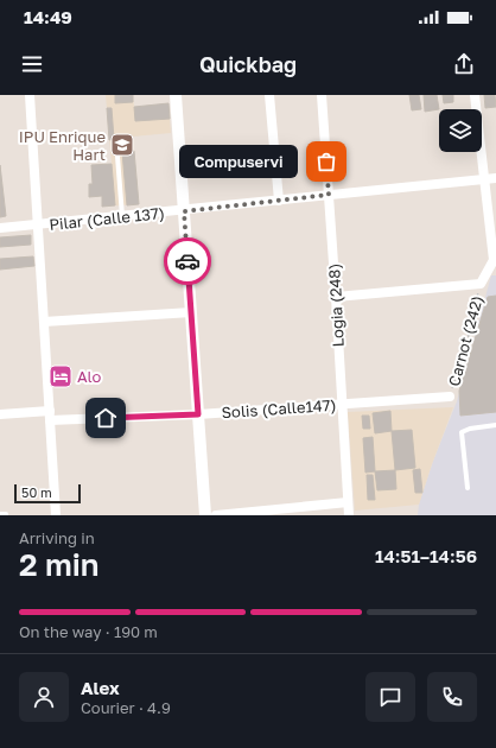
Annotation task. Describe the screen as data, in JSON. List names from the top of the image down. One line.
{"streets":{"street":["Pilar (Calle 137)","Logia (248)","Solis (Calle147)"],"path":["Carnot (242)"]},"crossings":[["Pilar (Calle 137)","Logia (248)"],["Logia (248)","Solis (Calle147)"],["Carnot (242)","Solis (Calle147)"]],"places":{"school or university":["IPU Enrique Hart"],"other":["Compuservi"],"hotel":["Alo"]},"scale_bar":"50 m","page":{"status":"14:49","header":"Quickbag","bubble":"Compuservi","scale":"50 m","heading":["2 min","Arriving in","14:51–14:56"],"panel":["Alex","Courier · 4.9"],"bar":"On the way · 190 m"}}
